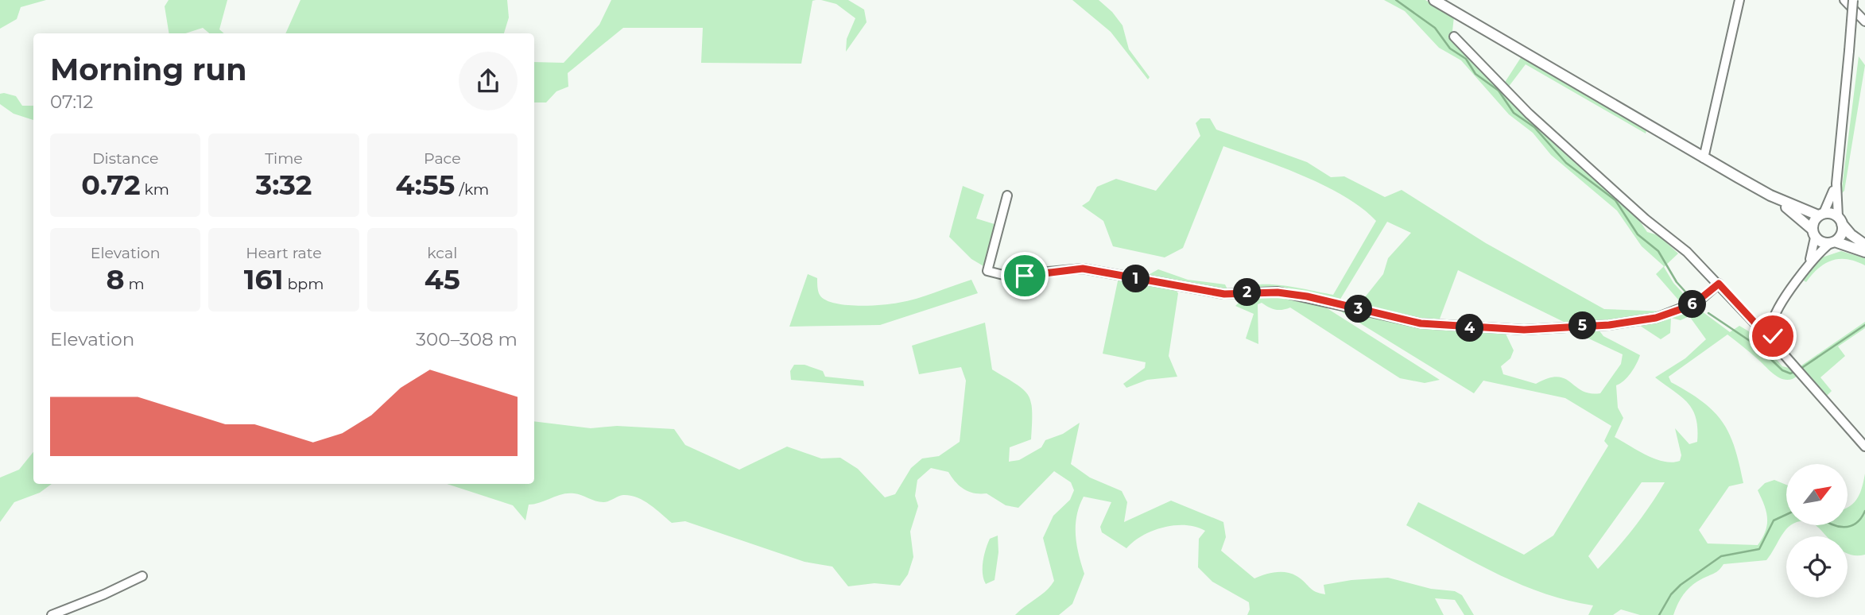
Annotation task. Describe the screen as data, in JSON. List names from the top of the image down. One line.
{"north":"top right","page":{"heading":["Morning run","07:12"],"stats":[["Distance","0.72 km"],["Time","3:32"],["Pace","4:55 /km"],["Elevation","8 m"],["Heart rate","161 bpm"],["kcal","45"]],"pins":["1","2","6","3","5","4"],"chart":["Elevation","300–308 m"]}}
